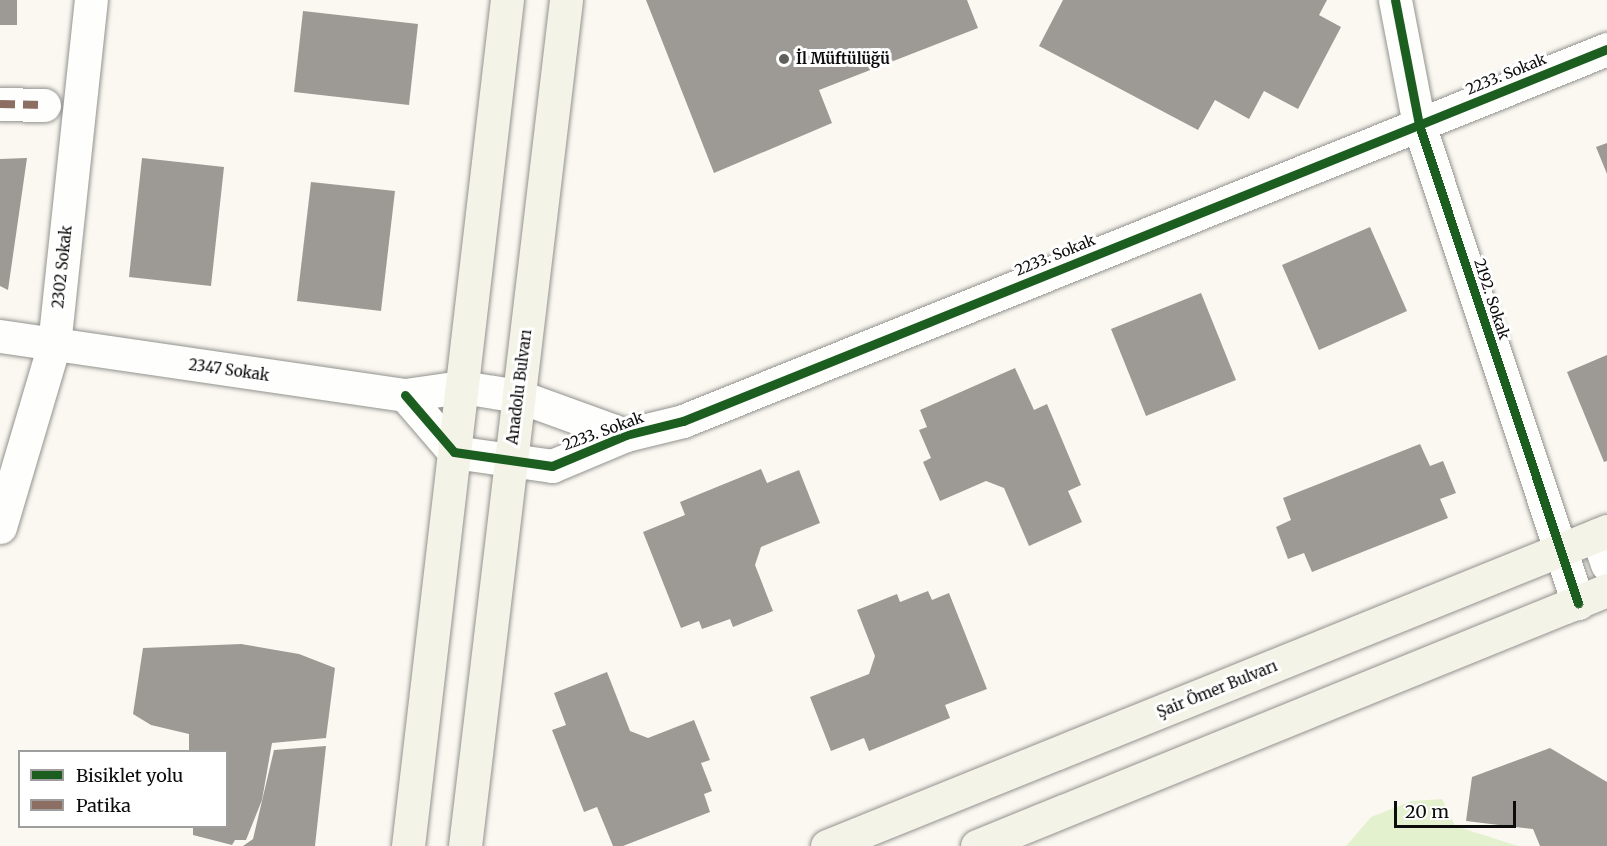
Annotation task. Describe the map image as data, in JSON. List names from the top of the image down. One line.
{"streets":{"main road":["Anadolu Bulvarı","Şair Ömer Bulvarı"],"street":["2233. Sokak","2302 Sokak","2192. Sokak","2347 Sokak"]},"crossings":[["2233. Sokak","2192. Sokak"],["2233. Sokak","2347 Sokak"],["2233. Sokak","Anadolu Bulvarı"],["2302 Sokak","2347 Sokak"],["2192. Sokak","Şair Ömer Bulvarı"]],"places":["İl Müftülüğü"],"legend":["Bisiklet yolu","Patika"],"scale_bar":"20 m"}
